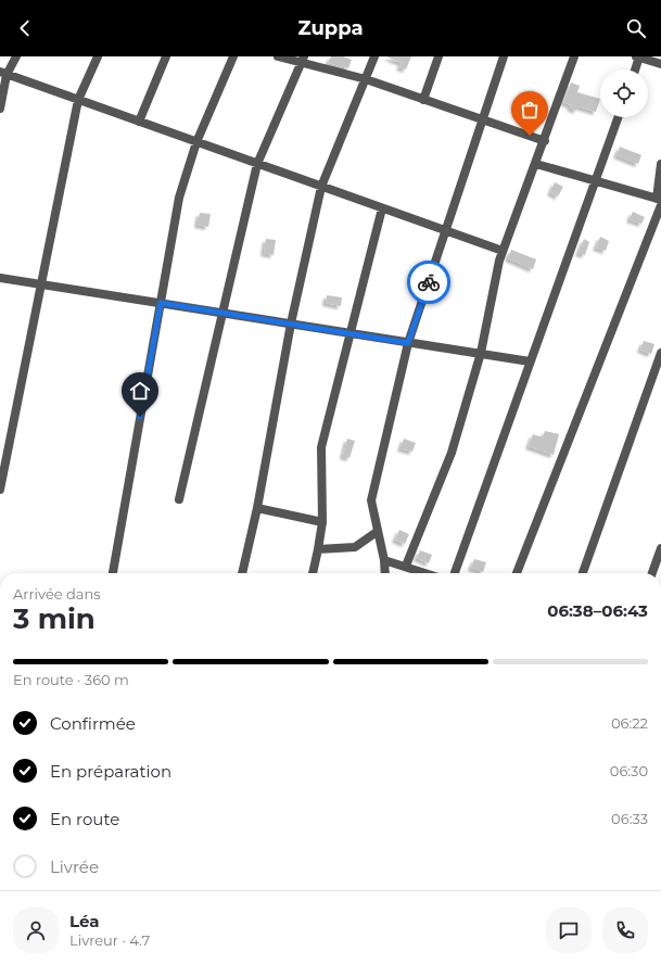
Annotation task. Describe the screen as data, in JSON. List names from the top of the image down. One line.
{"page":{"header":"Zuppa","heading":["3 min","Arrivée dans","06:38–06:43"],"panel":["Léa","Livreur · 4.7"],"bar":"En route · 360 m","list":[["Confirmée","06:22"],["En préparation","06:30"],["En route","06:33"],"Livrée"]}}
